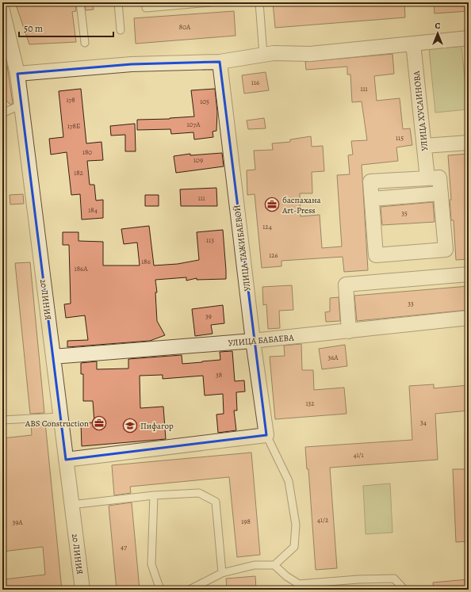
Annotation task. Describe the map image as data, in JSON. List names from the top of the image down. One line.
{"streets":{"street":["УЛИЦА ХУСАИНОВА","УЛИЦА ТАЖИБАЕВОЙ","20 ЛИНИЯ","УЛИЦА БАБАЕВА"]},"crossings":[["УЛИЦА ТАЖИБАЕВОЙ","УЛИЦА БАБАЕВА"],["20 ЛИНИЯ","УЛИЦА БАБАЕВА"]],"places":{"office":["баспахана Art-Press","ABS Construction"],"school or university":["Пифагор"]},"house_numbers":["80А","116","111","178","105","107А","178Б","115","180","109","182","111","184","35","124","113","126","186","186А","33","39","36А","38","132","34","41/1","41/2","198","39А","47"],"scale_bar":"50 m","north":"top"}
